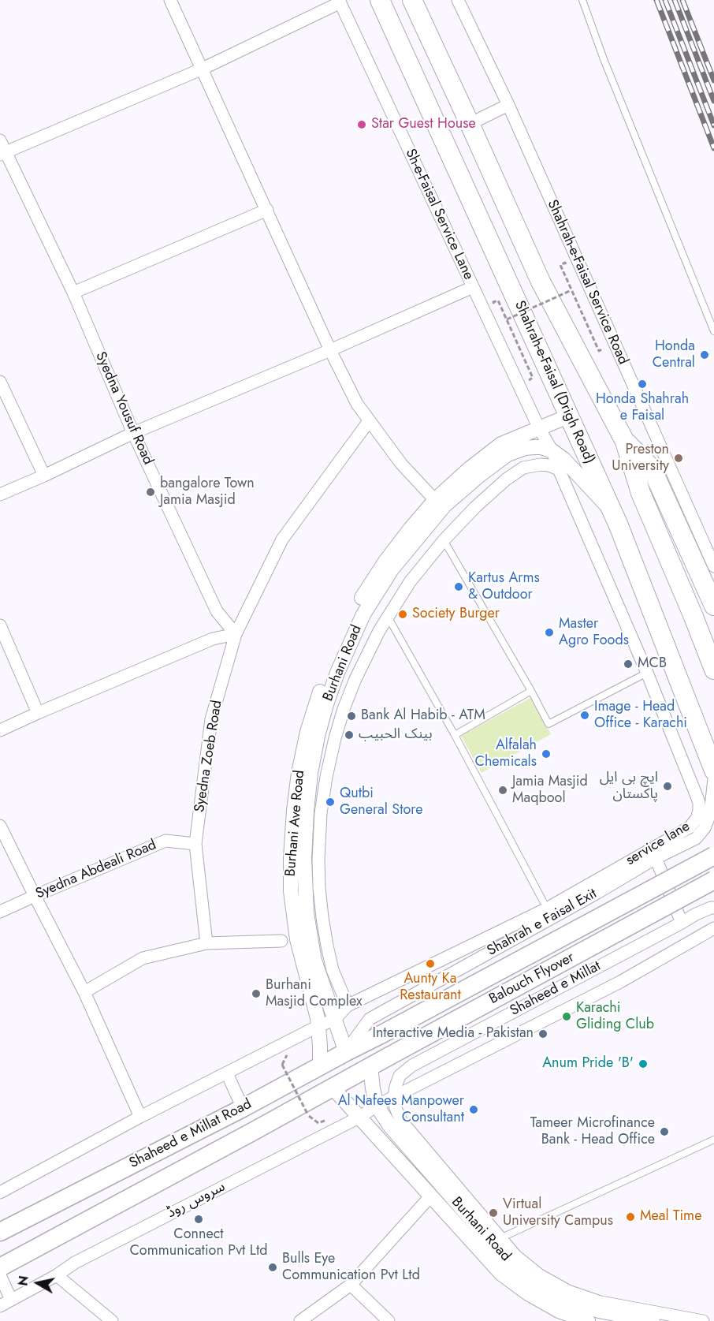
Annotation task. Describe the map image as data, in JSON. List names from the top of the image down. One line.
{"streets":{"highway":["Shahrah-e-Faisal (Drigh Road)"],"main road":["Balouch Flyover","Shaheed e Millat Road"],"street":["Sh-e-Faisal Service Lane","Shahrah-e-Faisal Service Road","Syedna Yousuf Road","Burhani Road","Syedna Zoeb Road","Burhani Ave Road","service lane","Syedna Abdeali Road","Shahrah e Faisal Exit","Shaheed e Millat","سروس روڈ"]},"crossings":[["Sh-e-Faisal Service Lane","Burhani Road"],["Sh-e-Faisal Service Lane","service lane"],["Syedna Yousuf Road","Syedna Zoeb Road"],["Burhani Road","service lane"],["Burhani Road","Shahrah e Faisal Exit"],["Burhani Road","Balouch Flyover"],["Burhani Road","Shaheed e Millat Road"],["Burhani Road","سروس روڈ"],["Syedna Zoeb Road","Syedna Abdeali Road"],["Burhani Ave Road","service lane"],["Burhani Ave Road","Shaheed e Millat Road"],["Shahrah e Faisal Exit","Shaheed e Millat Road"],["Balouch Flyover","Shaheed e Millat Road"],["Shaheed e Millat","سروس روڈ"]],"places":["Star Guest House","Honda Central","Honda Shahrah e Faisal","Preston University","bangalore Town Jamia Masjid","Kartus Arms & Outdoor","Society Burger","Master Agro Foods","MCB","Image - Head Office - Karachi","Bank Al Habib - ATM","بينک الحبيب","Alfalah Chemicals","ایچ بی ایل پاکستان","Jamia Masjid Maqbool","Qutbi General Store","Aunty Ka Restaurant","Burhani Masjid Complex","Karachi Gliding Club","Interactive Media - Pakistan","Anum Pride 'B'","Al Nafees Manpower Consultant","Tameer Microfinance Bank - Head Office","Virtual University Campus","Meal Time","Connect Communication Pvt Ltd","Bulls Eye Communication Pvt Ltd"],"north":"left"}
